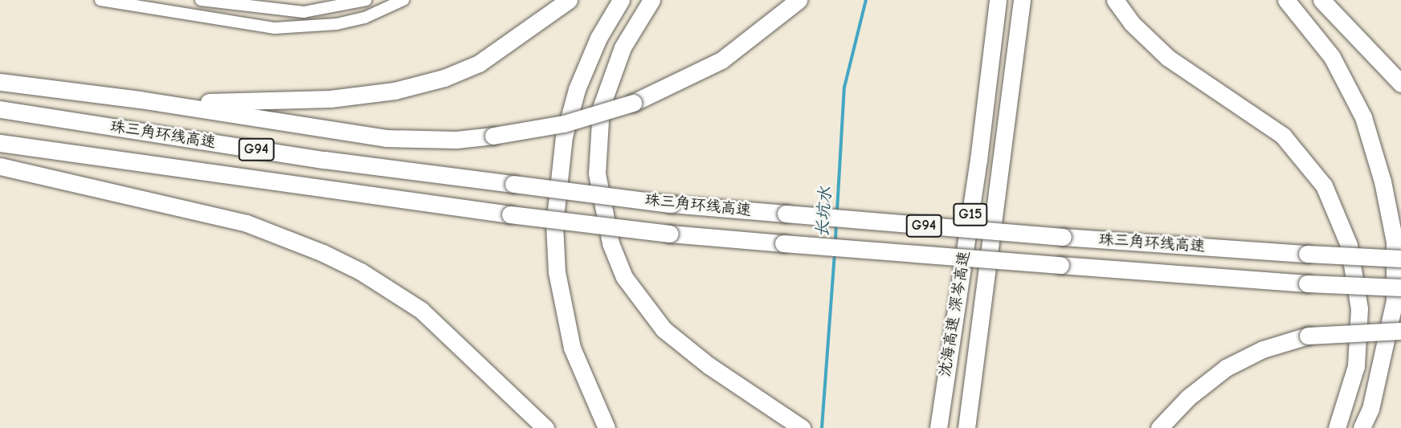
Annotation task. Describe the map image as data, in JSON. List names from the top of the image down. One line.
{"streets":{"highway":["珠三角环线高速","G94","G15","沈海高速 深岑高速"]},"water":["长坑水"]}
